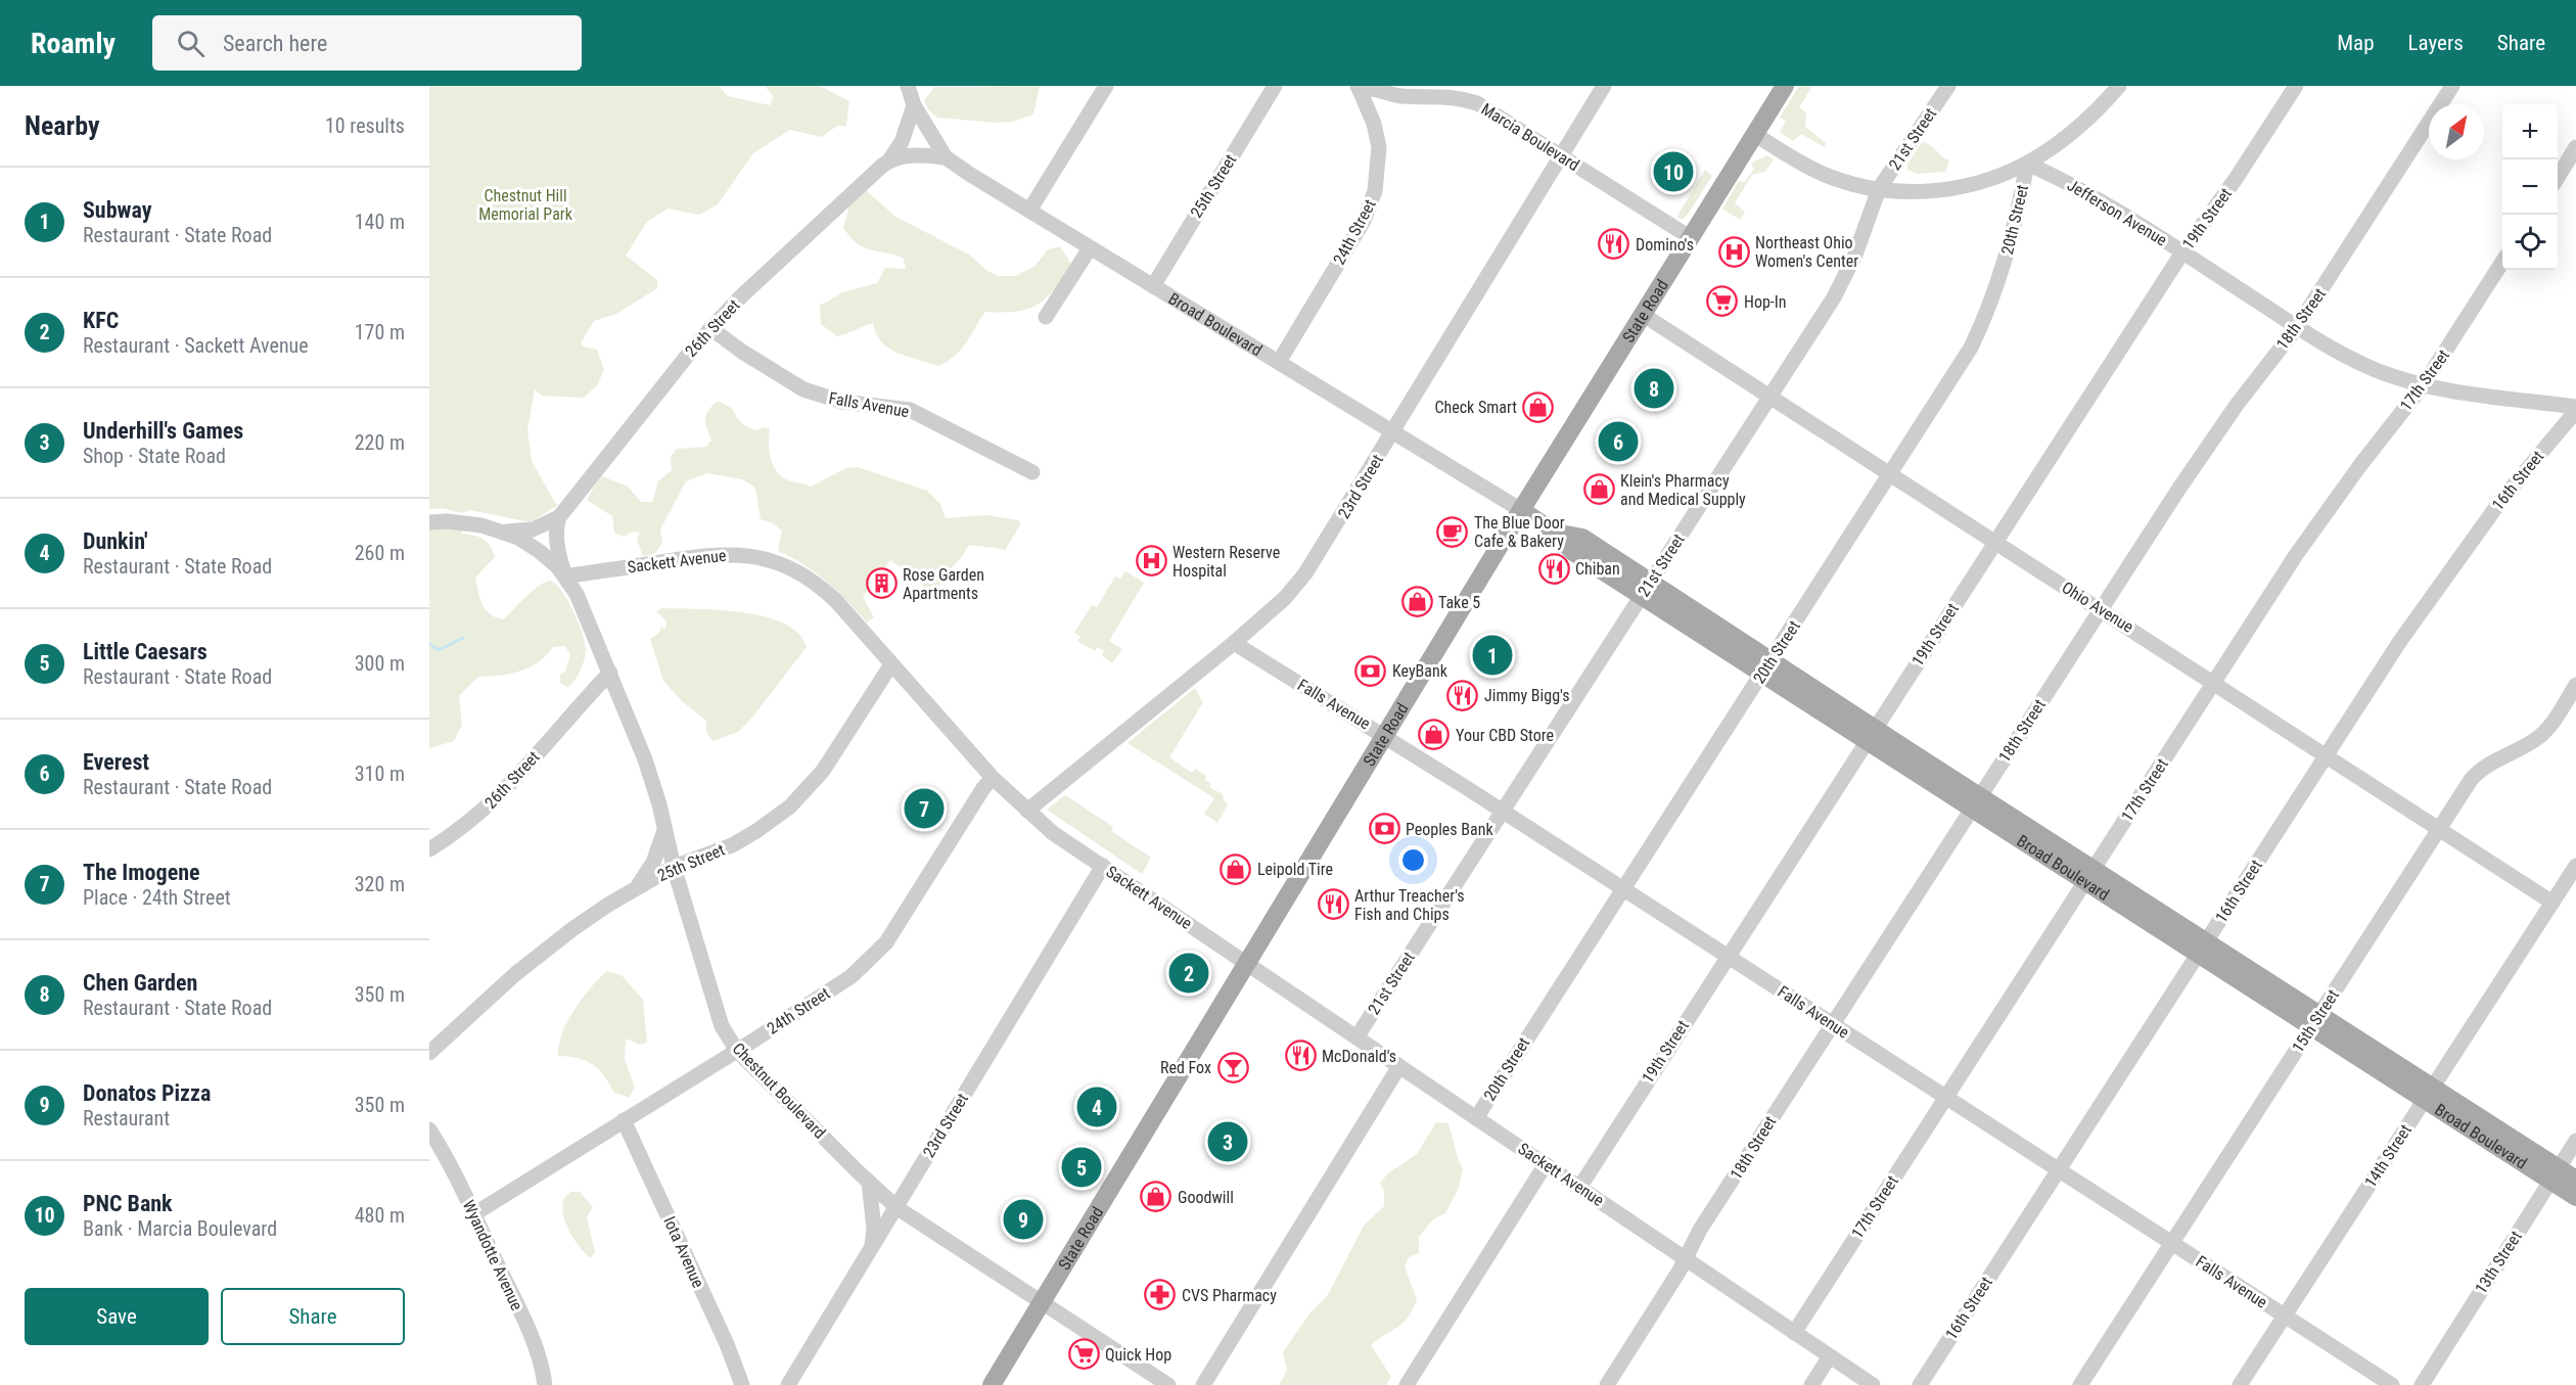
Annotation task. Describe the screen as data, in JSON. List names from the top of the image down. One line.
{"streets":{"main road":["State Road","Broad Boulevard"],"street":["Marcia Boulevard","21st Street","25th Street","Jefferson Avenue","19th Street","20th Street","24th Street","18th Street","26th Street","17th Street","Falls Avenue","16th Street","23rd Street","Sackett Avenue","Ohio Avenue","15th Street","Chestnut Boulevard","14th Street","Iota Avenue","Wyandotte Avenue","13th Street"]},"crossings":[["Marcia Boulevard","24th Street"],["Marcia Boulevard","State Road"],["Marcia Boulevard","23rd Street"],["21st Street","Broad Boulevard"],["21st Street","Falls Avenue"],["21st Street","Sackett Avenue"],["21st Street","Ohio Avenue"],["25th Street","Broad Boulevard"],["25th Street","Sackett Avenue"],["25th Street","Chestnut Boulevard"],["Jefferson Avenue","19th Street"],["Jefferson Avenue","20th Street"],["Jefferson Avenue","18th Street"],["Jefferson Avenue","17th Street"],["Jefferson Avenue","16th Street"],["19th Street","Broad Boulevard"],["19th Street","Falls Avenue"],["19th Street","Sackett Avenue"],["19th Street","Ohio Avenue"],["20th Street","Broad Boulevard"],["20th Street","Falls Avenue"],["20th Street","Sackett Avenue"],["20th Street","Ohio Avenue"],["24th Street","Broad Boulevard"],["24th Street","Sackett Avenue"],["24th Street","Chestnut Boulevard"],["24th Street","Iota Avenue"],["24th Street","Wyandotte Avenue"],["State Road","Broad Boulevard"],["State Road","Falls Avenue"],["State Road","Sackett Avenue"],["State Road","Ohio Avenue"],["State Road","Chestnut Boulevard"],["18th Street","Broad Boulevard"],["18th Street","Falls Avenue"],["18th Street","Sackett Avenue"],["18th Street","Ohio Avenue"],["Broad Boulevard","26th Street"],["Broad Boulevard","17th Street"],["Broad Boulevard","16th Street"],["Broad Boulevard","23rd Street"],["Broad Boulevard","15th Street"],["Broad Boulevard","14th Street"],["Broad Boulevard","13th Street"],["26th Street","Falls Avenue"],["26th Street","Chestnut Boulevard"],["17th Street","Falls Avenue"],["17th Street","Sackett Avenue"],["17th Street","Ohio Avenue"],["Falls Avenue","16th Street"],["Falls Avenue","23rd Street"],["Falls Avenue","15th Street"],["Falls Avenue","14th Street"],["16th Street","Ohio Avenue"],["23rd Street","Sackett Avenue"],["23rd Street","Chestnut Boulevard"],["Sackett Avenue","Chestnut Boulevard"],["Ohio Avenue","15th Street"],["Ohio Avenue","14th Street"]],"parks":["Chestnut Hill Memorial Park"],"places":{"restaurant":["Domino's","Chiban","Jimmy Bigg's","Arthur Treacher's Fish and Chips","McDonald's"],"hospital":["Northeast Ohio Women's Center","Western Reserve Hospital"],"supermarket":["Hop-In","Quick Hop"],"shop":["Check Smart","Klein's Pharmacy and Medical Supply","Take 5","Your CBD Store","Leipold Tire","Goodwill"],"cafe":["The Blue Door Cafe & Bakery"],"building":["Rose Garden Apartments"],"bank":["KeyBank","Peoples Bank"],"bar":["Red Fox"],"pharmacy":["CVS Pharmacy"]},"north":"top right","page":{"header":"Roamly","search":"Search here","nav":["Map","Layers","Share"],"heading":["Nearby","10 results"],"map_buttons":["+","−"],"pins":["10","8","6","1","7","2","4","3","5","9"],"list":[{"mark":"1","name":"Subway","note":"Restaurant · State Road","value":"140 m"},{"mark":"2","name":"KFC","note":"Restaurant · Sackett Avenue","value":"170 m"},{"mark":"3","name":"Underhill's Games","note":"Shop · State Road","value":"220 m"},{"mark":"4","name":"Dunkin'","note":"Restaurant · State Road","value":"260 m"},{"mark":"5","name":"Little Caesars","note":"Restaurant · State Road","value":"300 m"},{"mark":"6","name":"Everest","note":"Restaurant · State Road","value":"310 m"},{"mark":"7","name":"The Imogene","note":"Place · 24th Street","value":"320 m"},{"mark":"8","name":"Chen Garden","note":"Restaurant · State Road","value":"350 m"},{"mark":"9","name":"Donatos Pizza","note":"Restaurant","value":"350 m"},{"mark":"10","name":"PNC Bank","note":"Bank · Marcia Boulevard","value":"480 m"}],"buttons":["Save","Share"]}}
